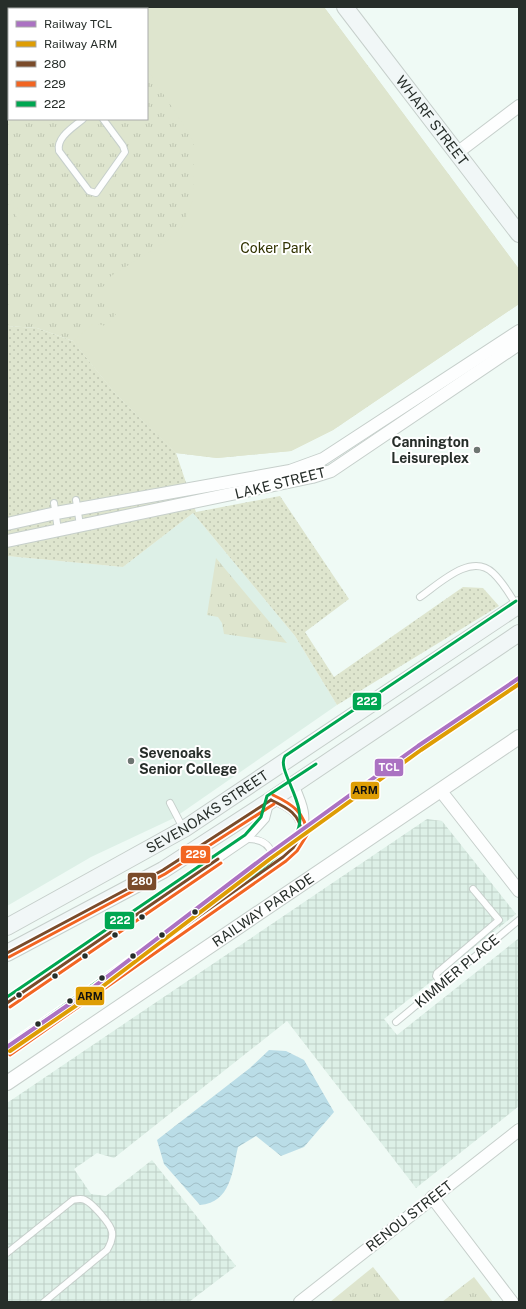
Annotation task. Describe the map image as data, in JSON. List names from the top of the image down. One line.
{"streets":{"main road":["WHARF STREET","SEVENOAKS STREET"],"street":["LAKE STREET","RAILWAY PARADE","RENOU STREET"],"lane":["KIMMER PLACE"]},"parks":["Coker Park"],"places":["Cannington Leisureplex","Sevenoaks Senior College"],"lines":["transit line 222","rail line TCL","rail line ARM","transit line 229","transit line 280"],"legend":["Railway TCL","Railway ARM","280","229","222"]}
